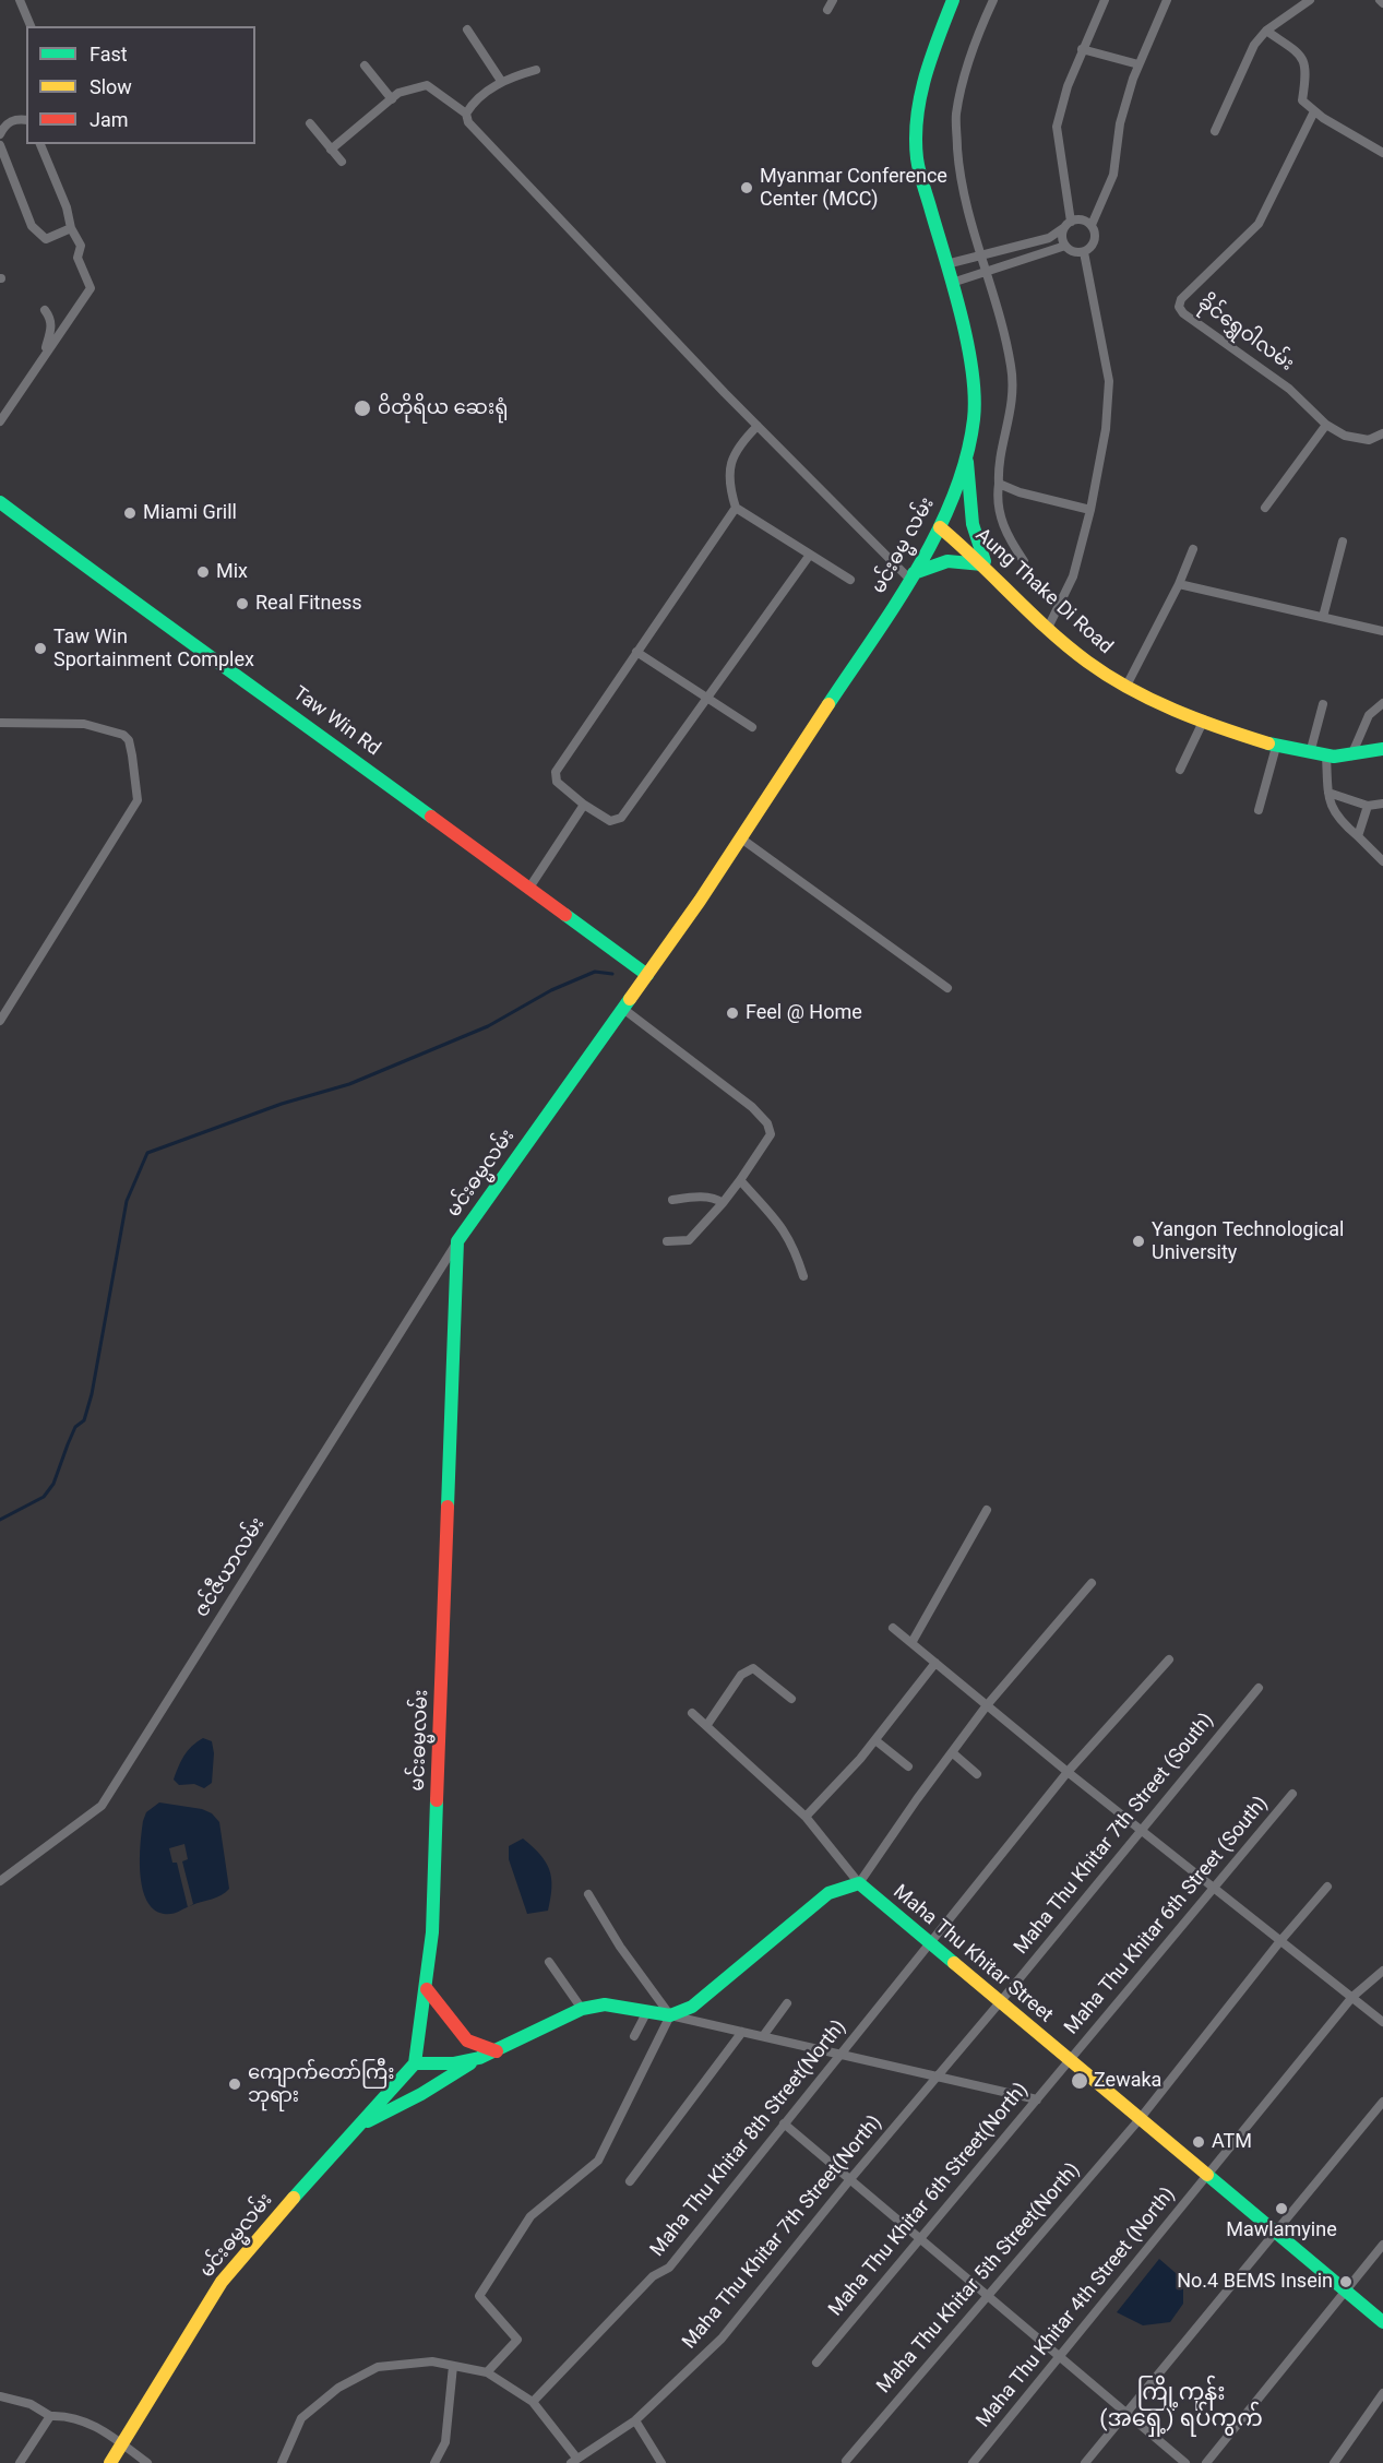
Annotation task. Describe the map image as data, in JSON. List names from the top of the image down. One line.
{"streets":{"main road":["မင်းဓမ္မ လမ်း","Aung Thake Di Road","Taw Win Rd","မင်းဓမ္မလမ်း","Maha Thu Khitar Street"],"street":["ခိုင်ရွှေဝါလမ်း","ဇင်ဇီယာလမ်း","Maha Thu Khitar 7th Street (South)","Maha Thu Khitar 6th Street (South)","Maha Thu Khitar 8th Street(North)","Maha Thu Khitar 6th Street(North)","Maha Thu Khitar 7th Street(North)","Maha Thu Khitar 5th Street(North)","Maha Thu Khitar 4th Street (North)"]},"crossings":[["မင်းဓမ္မ လမ်း","Aung Thake Di Road"],["မင်းဓမ္မ လမ်း","Taw Win Rd"],["မင်းဓမ္မ လမ်း","မင်းဓမ္မလမ်း"],["Taw Win Rd","မင်းဓမ္မလမ်း"],["မင်းဓမ္မလမ်း","ဇင်ဇီယာလမ်း"],["Maha Thu Khitar 7th Street (South)","Maha Thu Khitar Street"],["Maha Thu Khitar 7th Street (South)","Maha Thu Khitar 7th Street(North)"],["Maha Thu Khitar 6th Street (South)","Maha Thu Khitar Street"],["Maha Thu Khitar 6th Street (South)","Maha Thu Khitar 6th Street(North)"],["Maha Thu Khitar Street","Maha Thu Khitar 8th Street(North)"],["Maha Thu Khitar Street","Maha Thu Khitar 6th Street(North)"],["Maha Thu Khitar Street","Maha Thu Khitar 7th Street(North)"],["Maha Thu Khitar Street","Maha Thu Khitar 5th Street(North)"],["Maha Thu Khitar Street","Maha Thu Khitar 4th Street (North)"]],"districts":["ကြို့ကုန်း (အရှေ့) ရပ်ကွက်"],"places":["Myanmar Conference Center (MCC)","ဝိတိုရိယ ဆေးရုံ","Miami Grill","Mix","Real Fitness","Taw Win Sportainment Complex","Feel @ Home","Yangon Technological University","Zewaka","ကျောက်တော်ကြီး ဘုရား","ATM","Mawlamyine","No.4 BEMS Insein"],"legend":["Fast","Slow","Jam"]}
